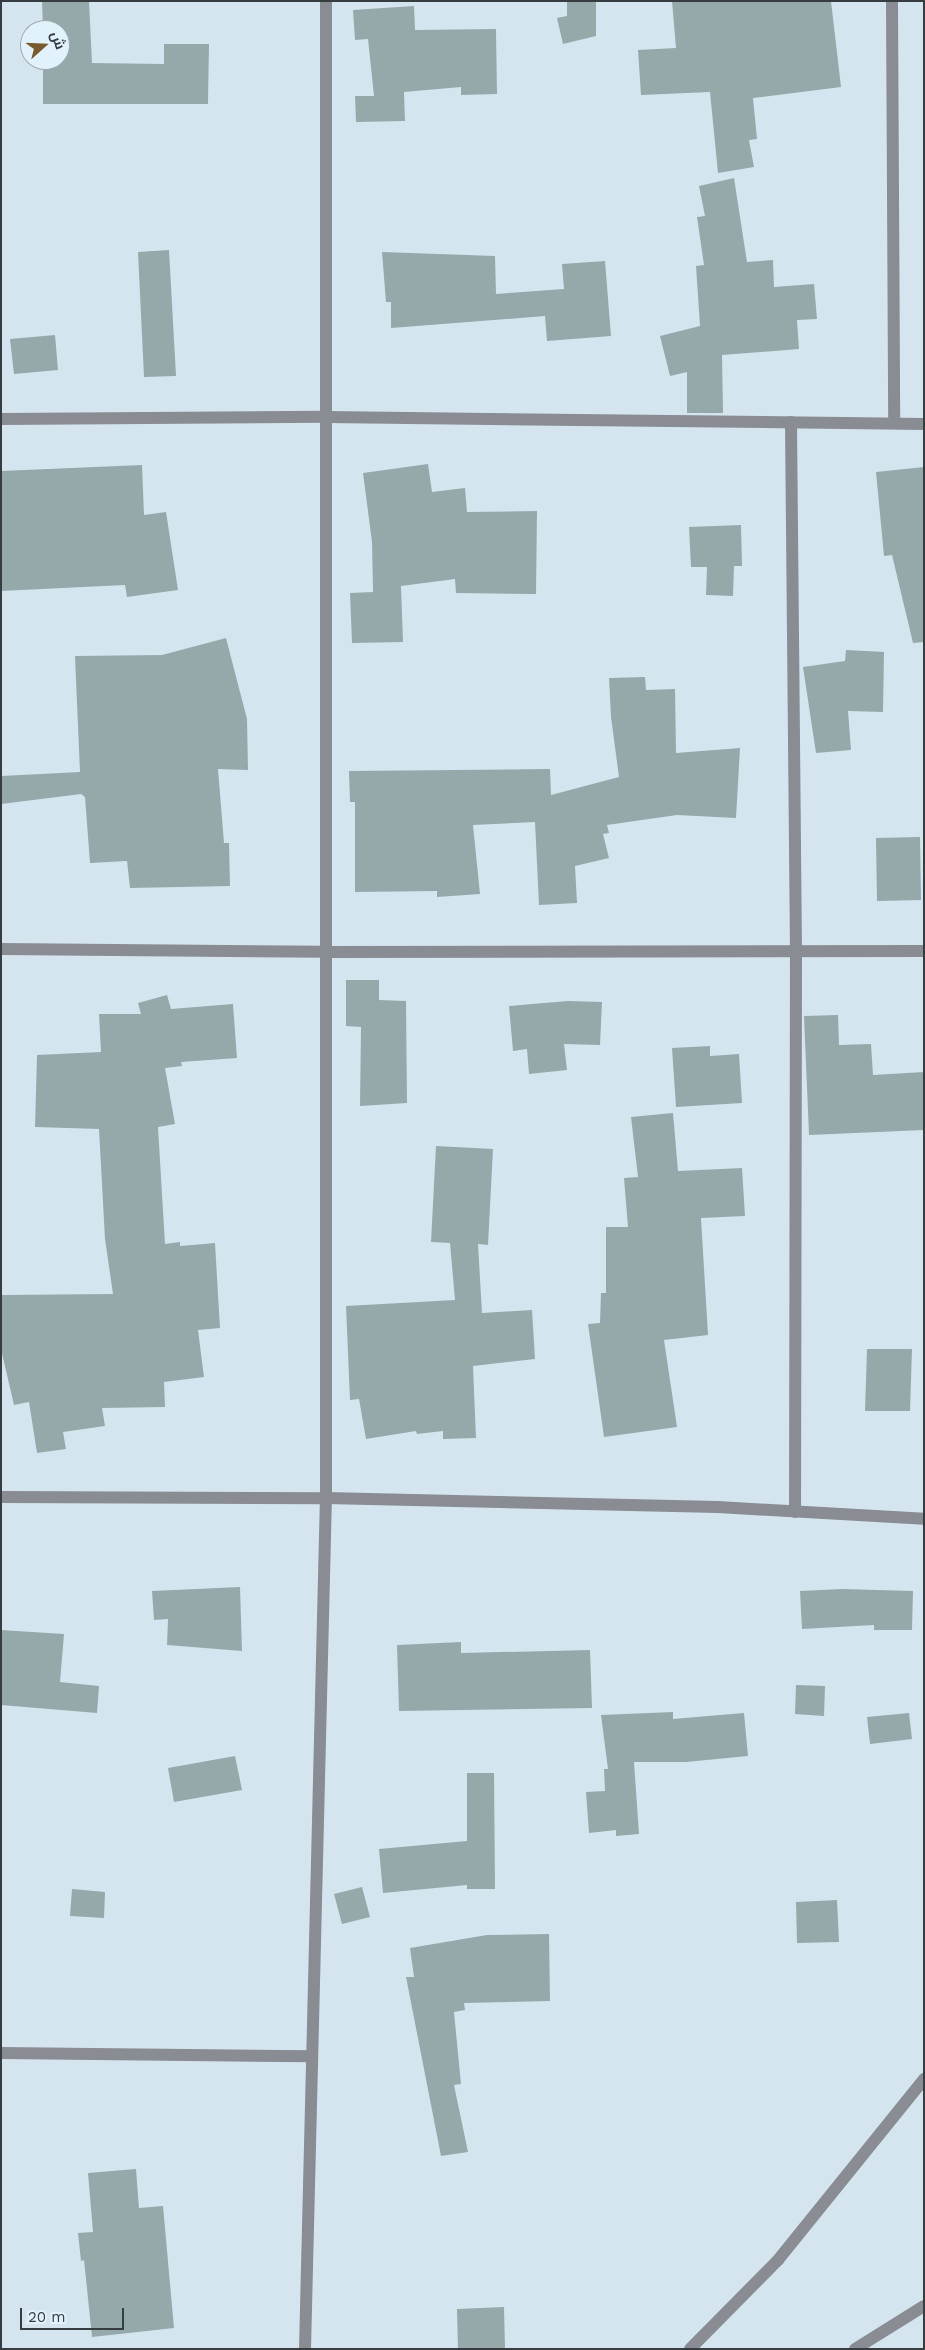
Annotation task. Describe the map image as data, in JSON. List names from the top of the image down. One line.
{"scale_bar":"20 m","north":"right"}
